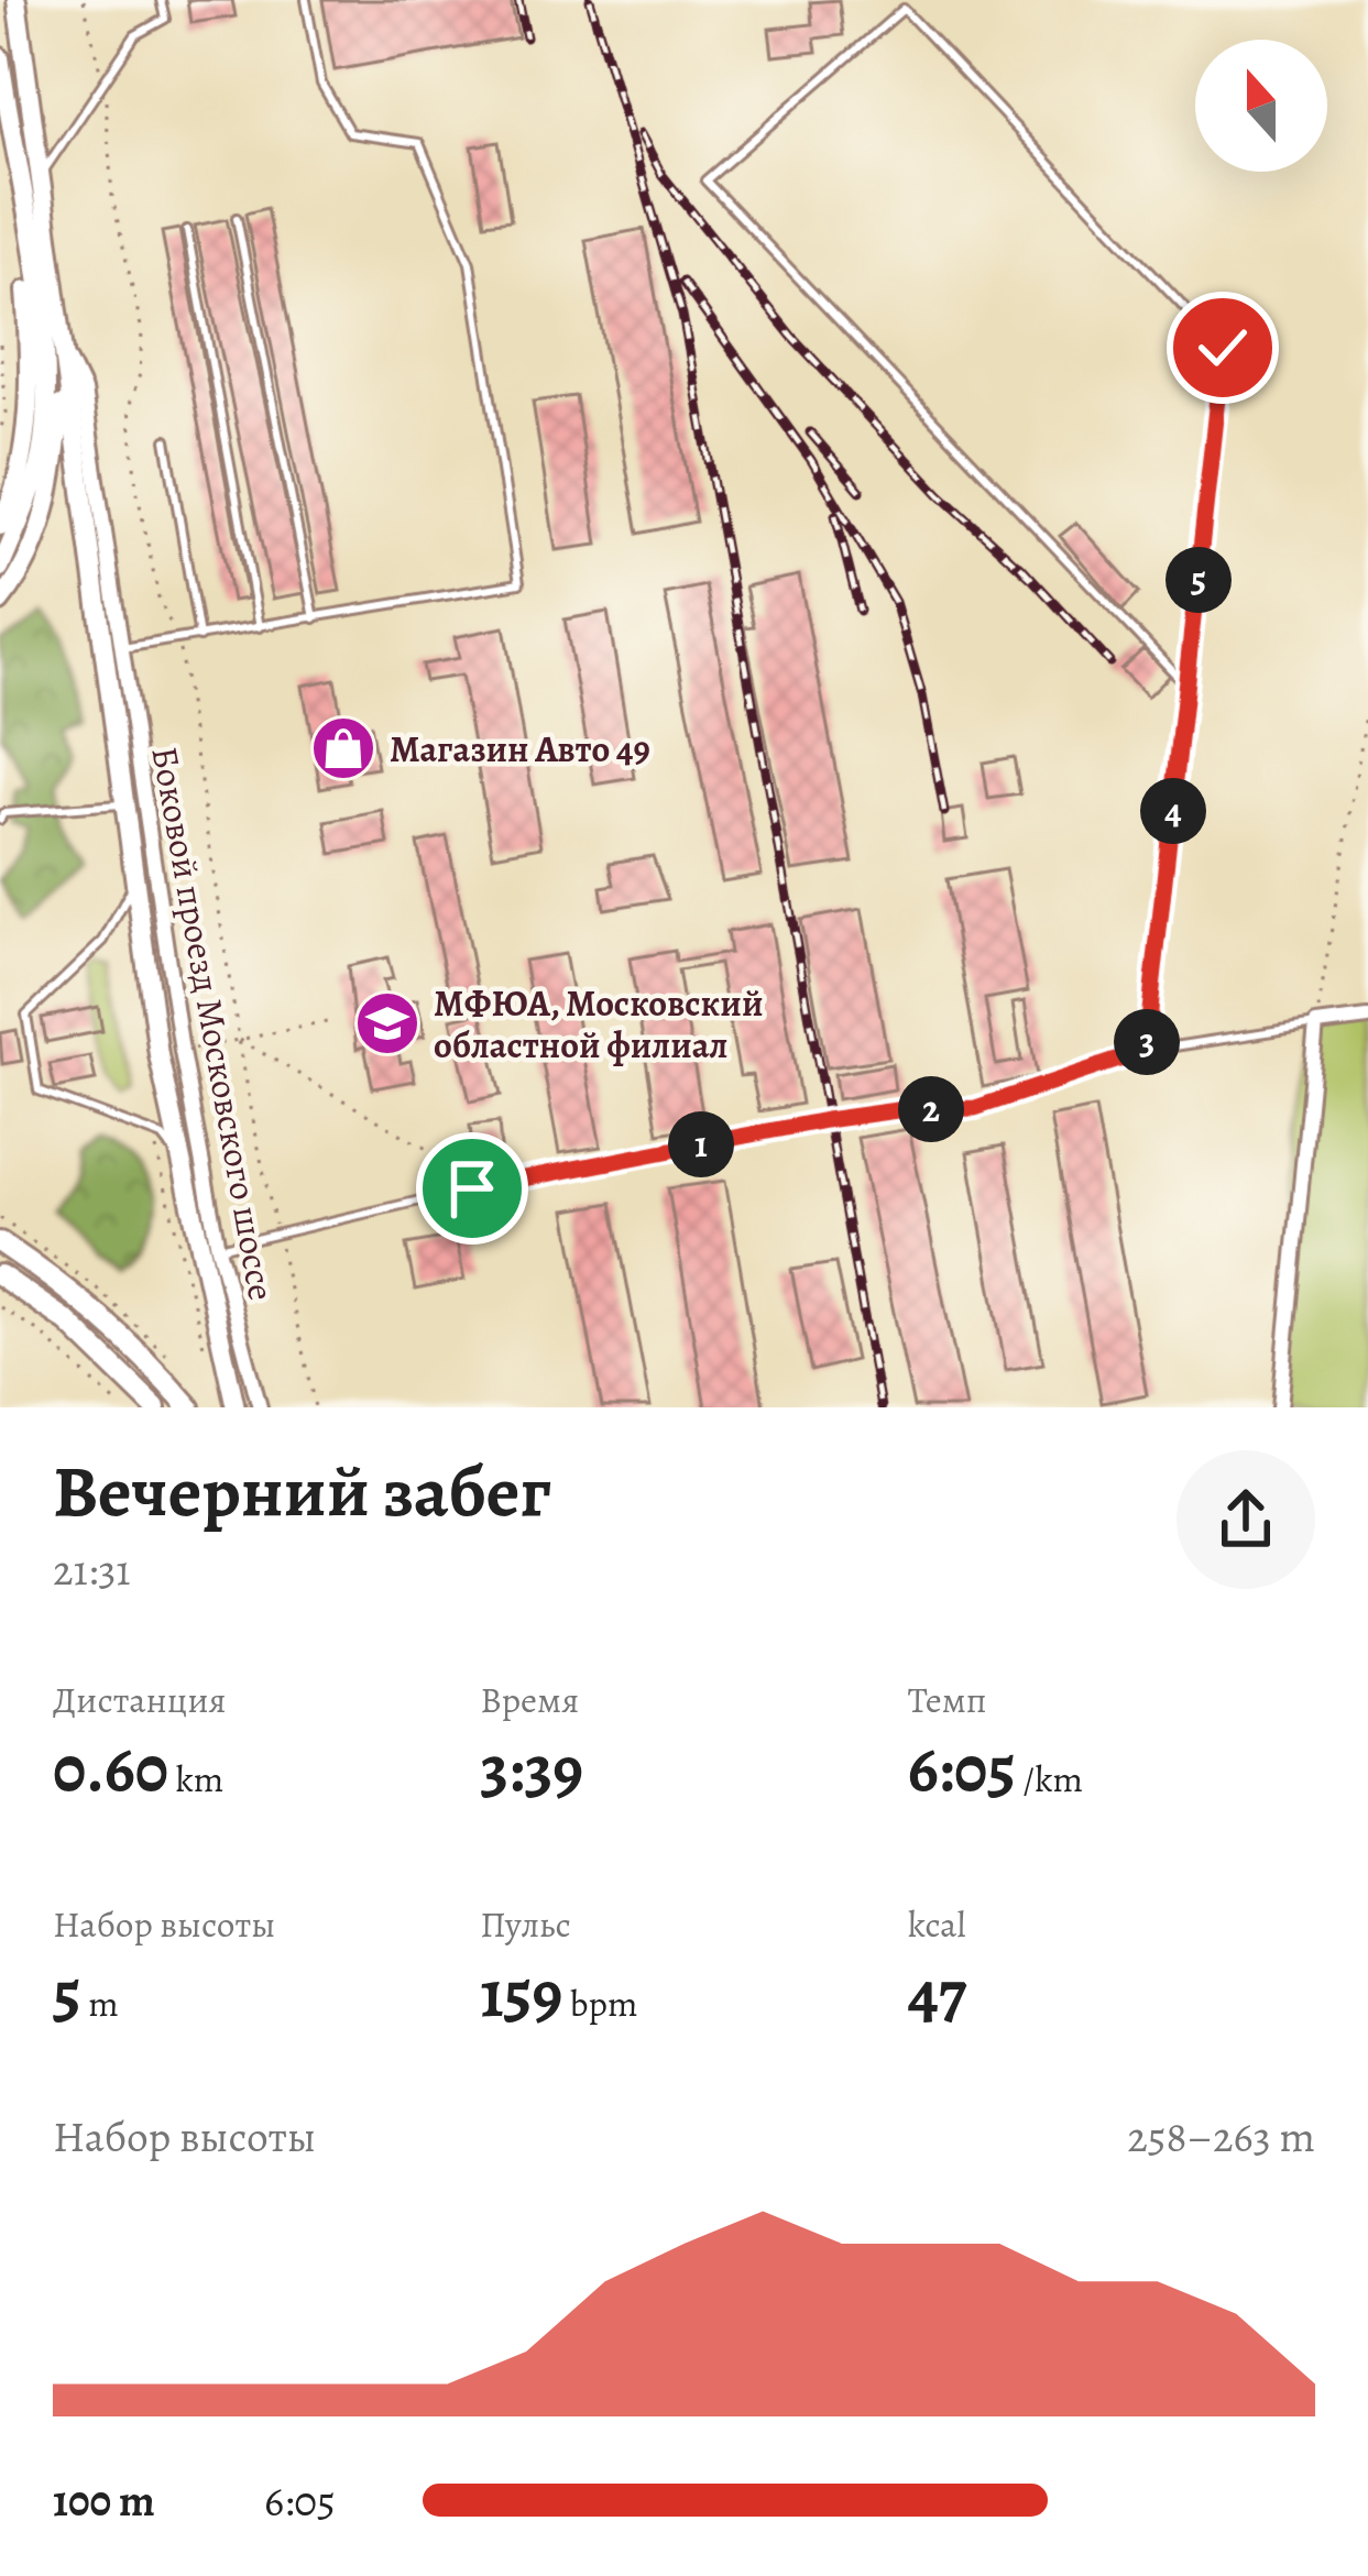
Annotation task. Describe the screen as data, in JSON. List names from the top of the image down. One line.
{"streets":{"street":["Боковой проезд Московского шоссе"]},"places":{"shop":["Магазин Авто 49"],"school or university":["МФЮА, Московский областной филиал"]},"north":"top","page":{"pins":["5","4","3","2","1"],"heading":["Вечерний забег","21:31"],"stats":[["Дистанция","0.60 km"],["Время","3:39"],["Темп","6:05 /km"],["Набор высоты","5 m"],["Пульс","159 bpm"],["kcal","47"]],"chart":["Набор высоты","258–263 m"],"list":[{"name":"100 m","note":"6:05"}]}}
